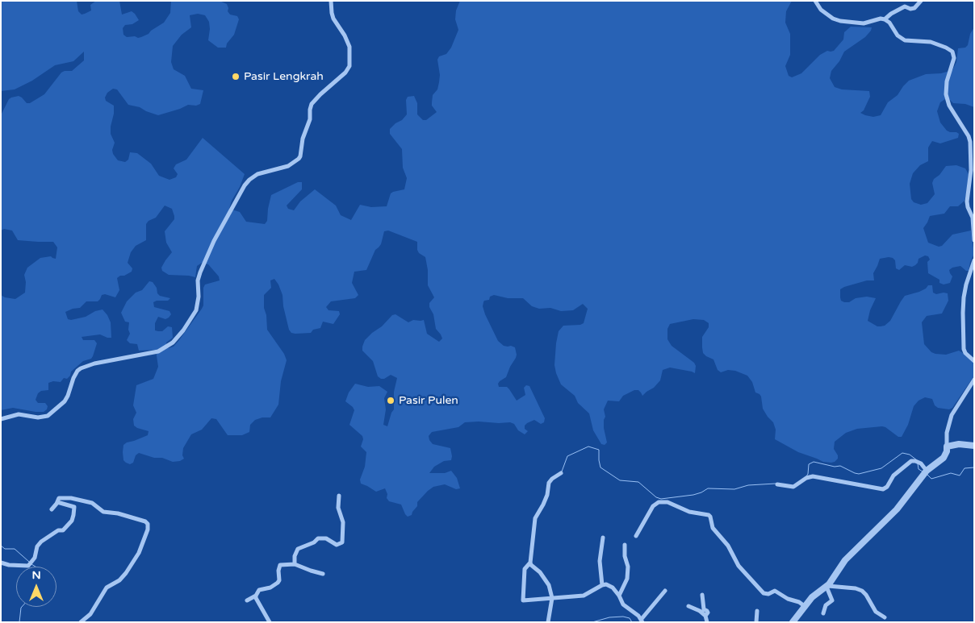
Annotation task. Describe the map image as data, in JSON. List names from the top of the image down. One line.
{"places":["Pasir Lengkrah","Pasir Pulen"],"north":"top"}
